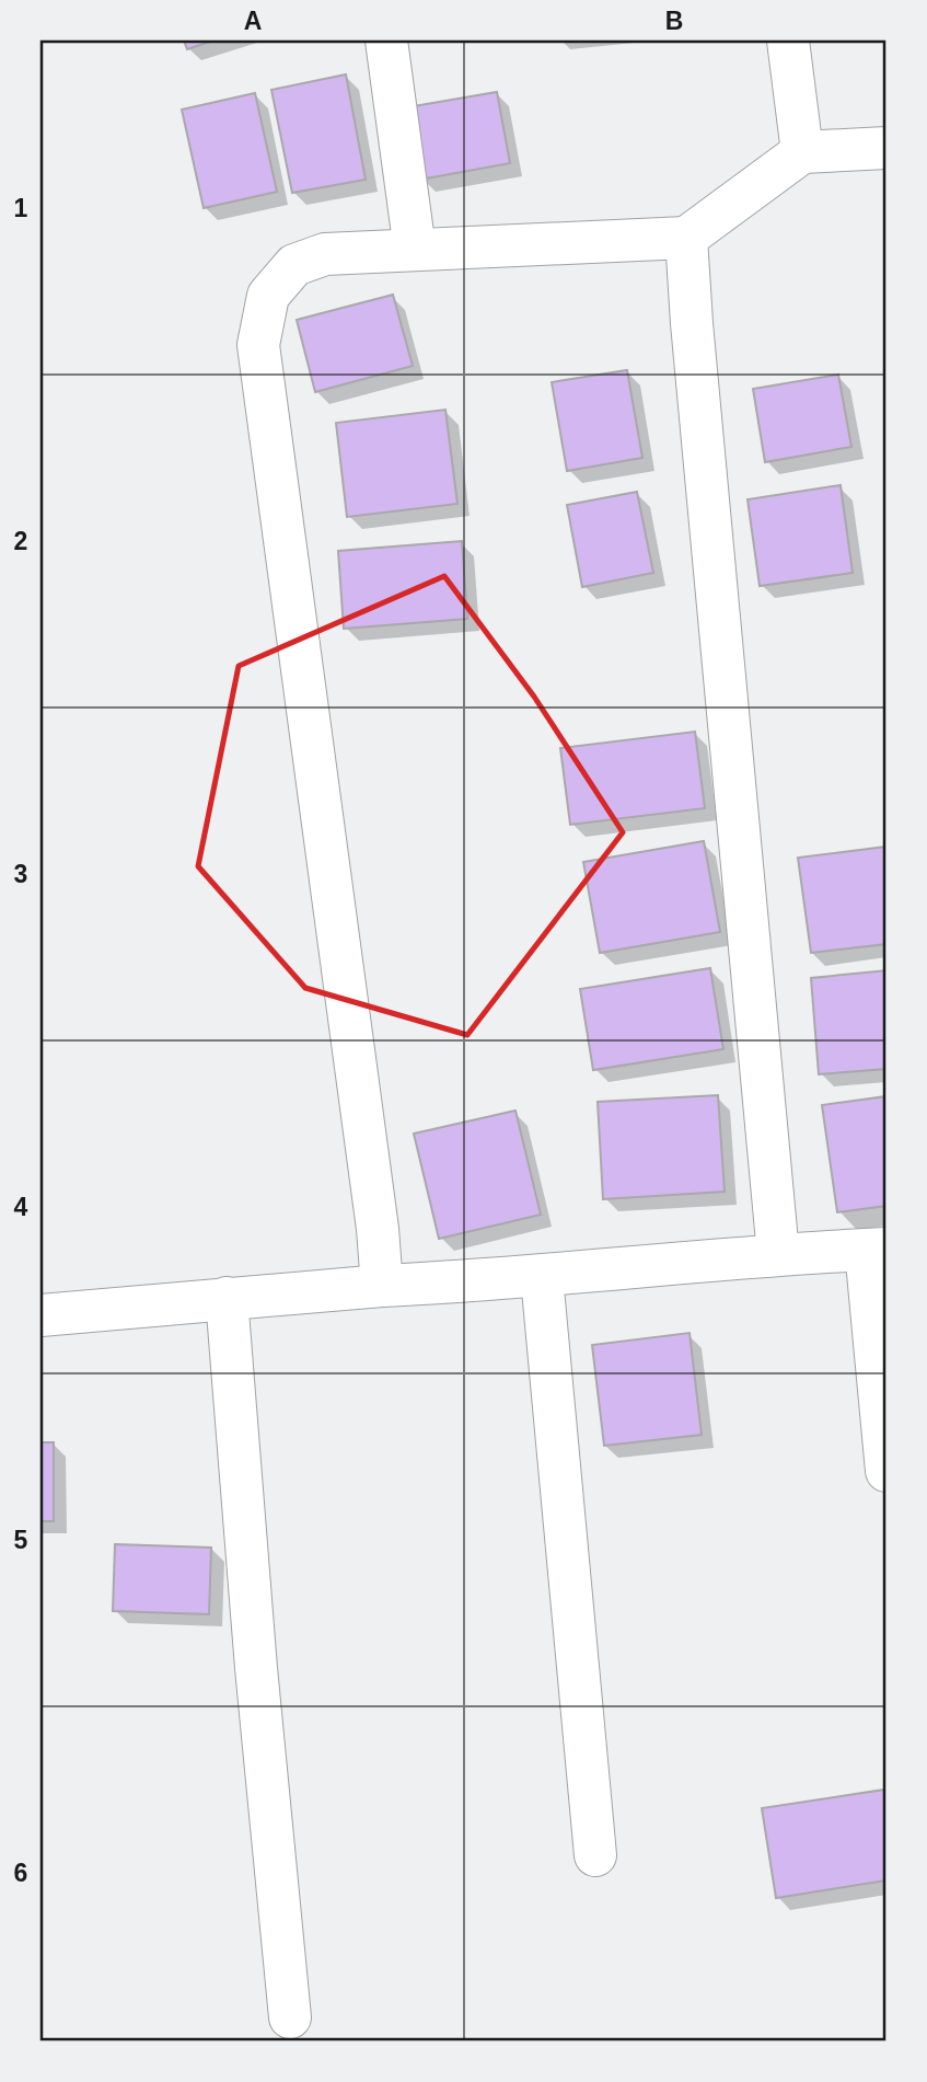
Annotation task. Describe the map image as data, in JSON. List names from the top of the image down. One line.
{"grid":{"columns":["A","B"],"rows":["1","2","3","4","5","6"]}}
